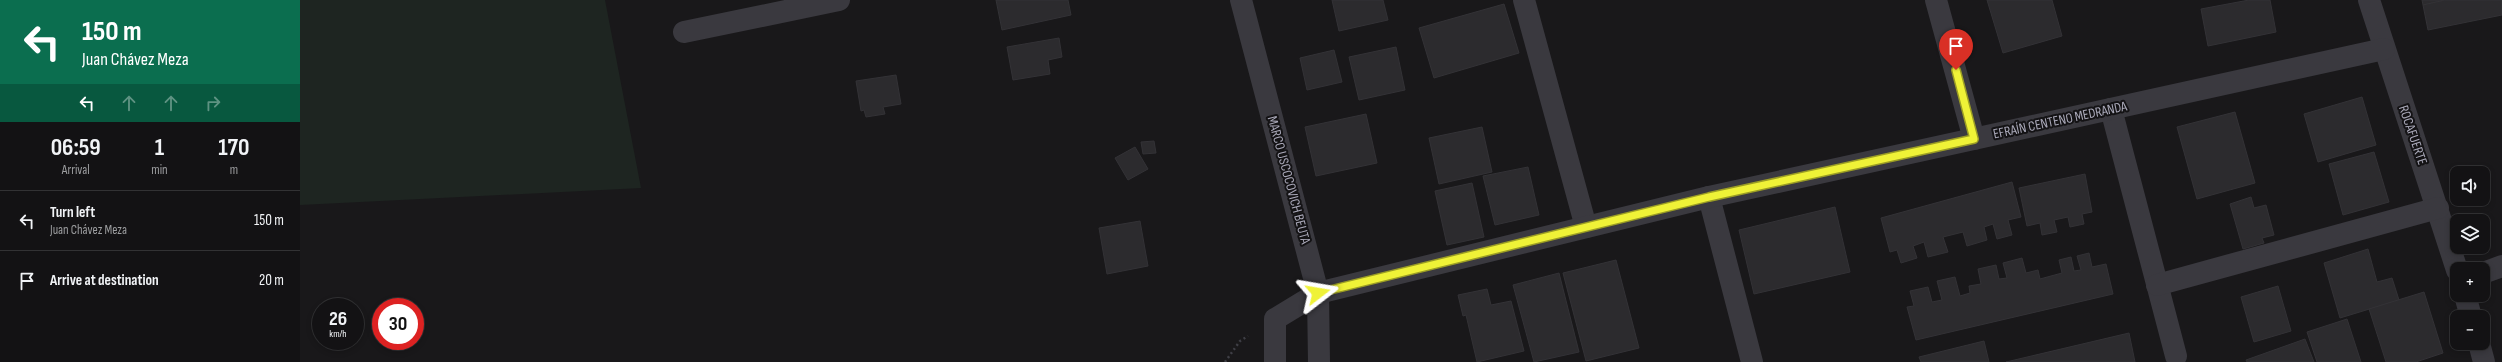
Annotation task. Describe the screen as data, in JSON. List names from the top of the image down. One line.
{"streets":{"street":["EFRAÍN CENTENO MEDRANDA","ROCAFUERTE","MARCO USCOCOVICH BEUTA"]},"crossings":[["EFRAÍN CENTENO MEDRANDA","ROCAFUERTE"],["EFRAÍN CENTENO MEDRANDA","MARCO USCOCOVICH BEUTA"]],"page":{"turn":["150 m","Juan Chávez Meza"],"eta":["06:59","Arrival","1","min","170","m"],"map_buttons":["+","−"],"list":[{"name":"Turn left","note":"Juan Chávez Meza","value":"150 m"},{"name":"Arrive at destination","value":"20 m"}],"speed":"26 km/h","limit":"30"}}
